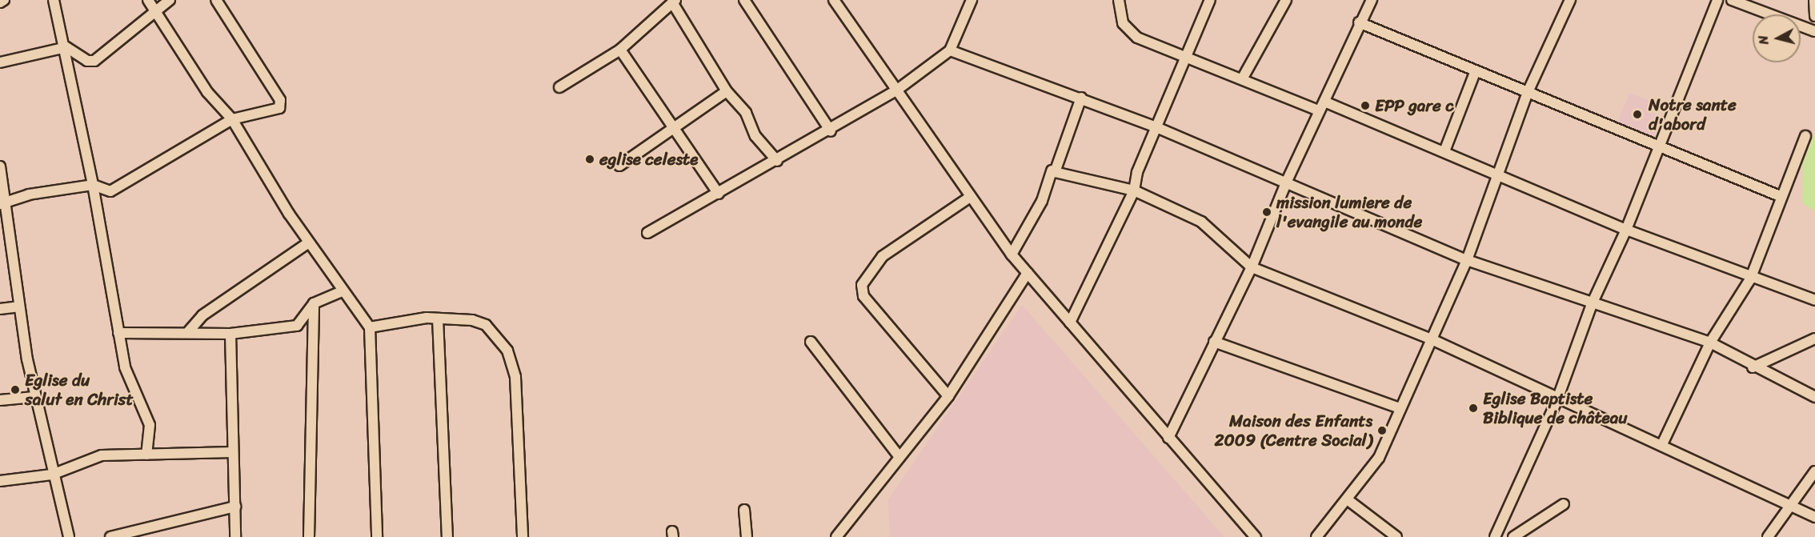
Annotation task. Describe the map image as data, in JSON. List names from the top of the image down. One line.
{"places":["EPP gare c","Notre sante d'abord","eglise celeste","mission lumiere de l'evangile au monde","Eglise du salut en Christ","Eglise Baptiste Biblique de château","Maison des Enfants 2009 (Centre Social)"],"north":"left"}
